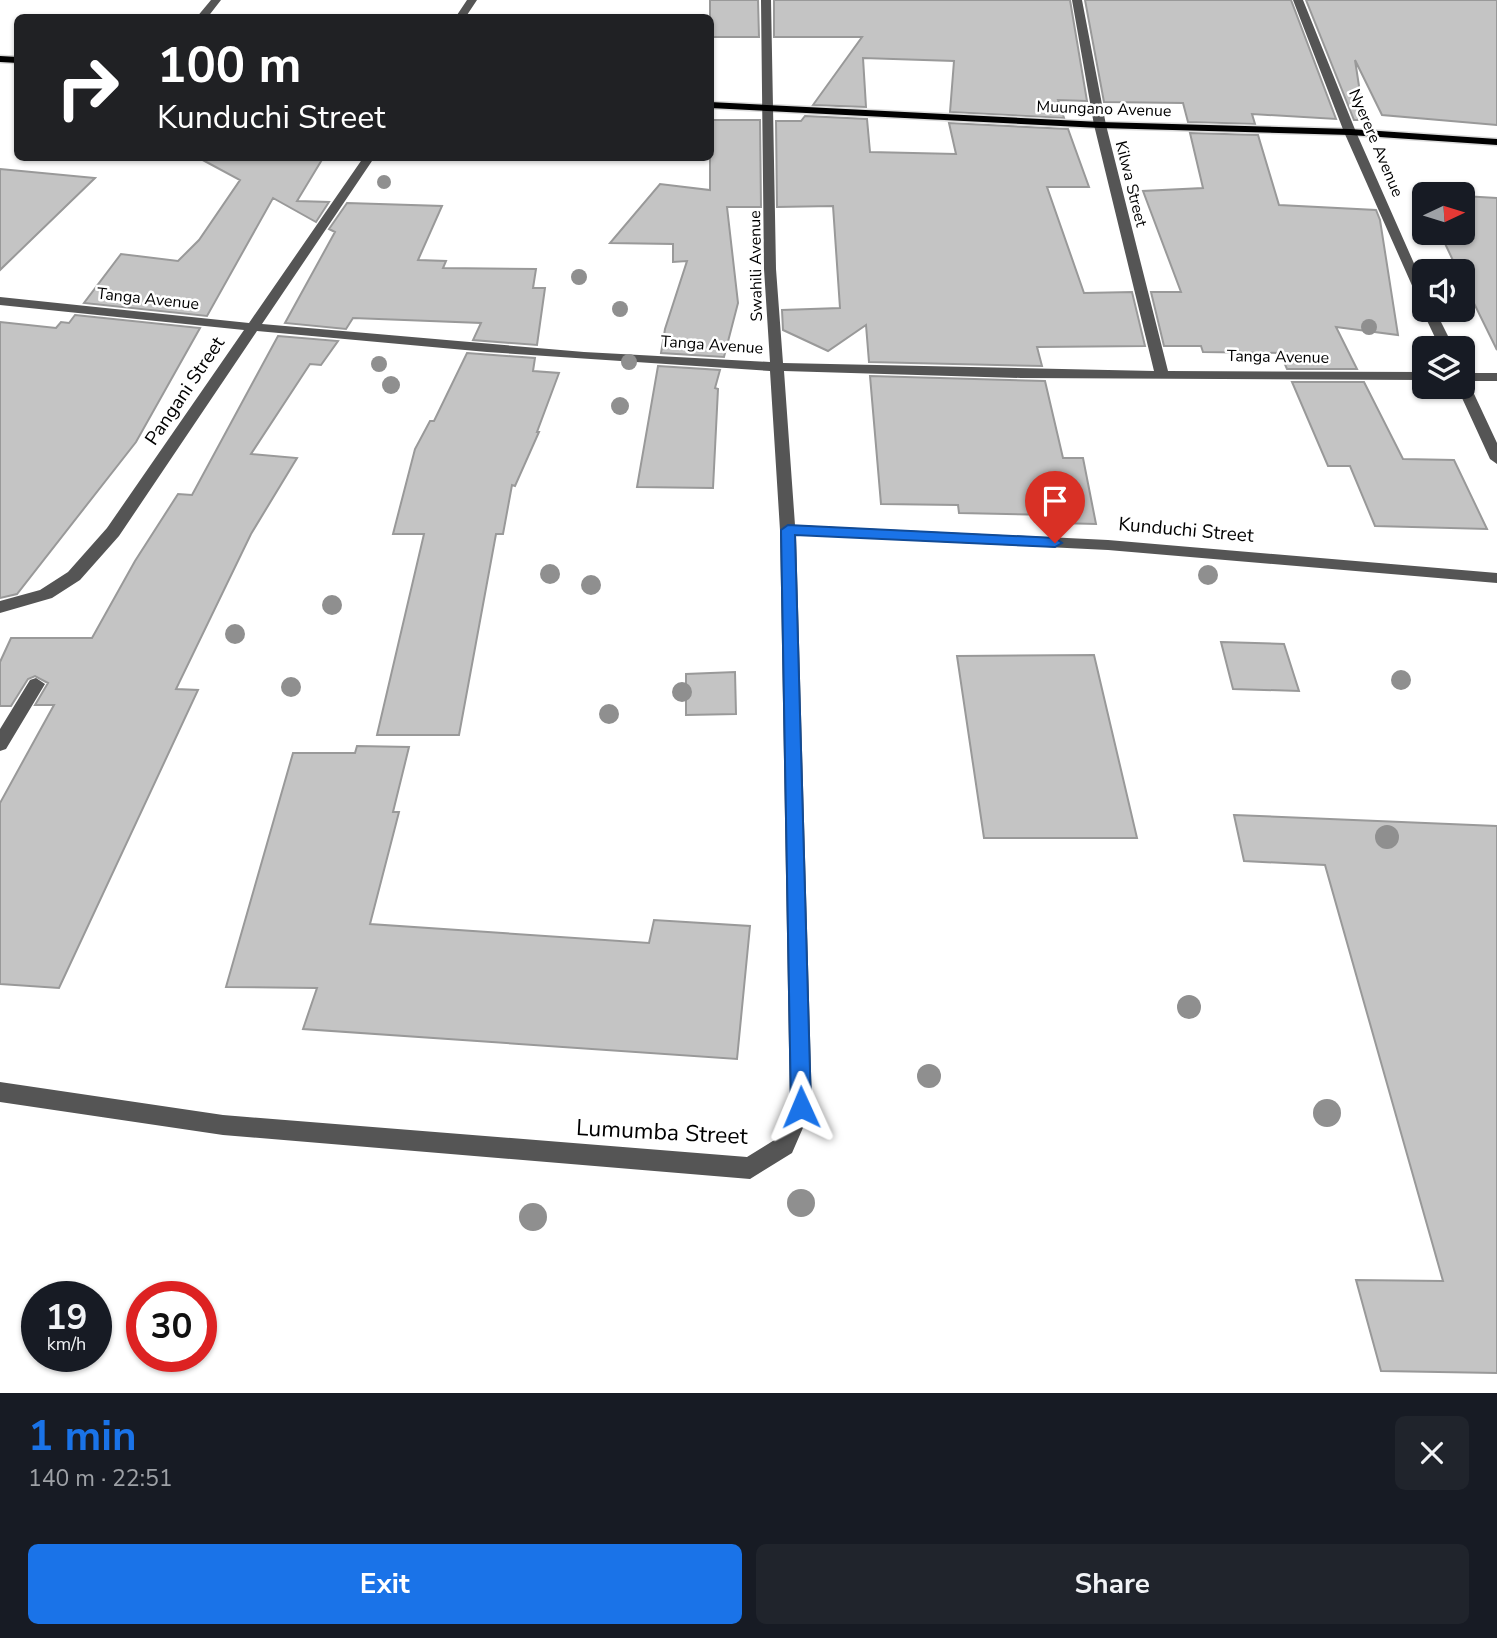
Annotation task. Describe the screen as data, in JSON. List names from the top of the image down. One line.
{"streets":{"main road":["Muungano Avenue"],"street":["Nyerere Avenue","Kilwa Street","Swahili Avenue","Tanga Avenue","Pangani Street","Kunduchi Street","Lumumba Street"]},"crossings":[["Muungano Avenue","Nyerere Avenue"],["Muungano Avenue","Kilwa Street"],["Muungano Avenue","Swahili Avenue"],["Kilwa Street","Tanga Avenue"],["Swahili Avenue","Tanga Avenue"],["Swahili Avenue","Kunduchi Street"],["Swahili Avenue","Lumumba Street"],["Tanga Avenue","Pangani Street"],["Kunduchi Street","Lumumba Street"]],"north":"right","page":{"turn":["100 m","Kunduchi Street"],"speed":"19 km/h","limit":"30","heading":["1 min","140 m · 22:51"],"buttons":["Exit","Share"]}}
